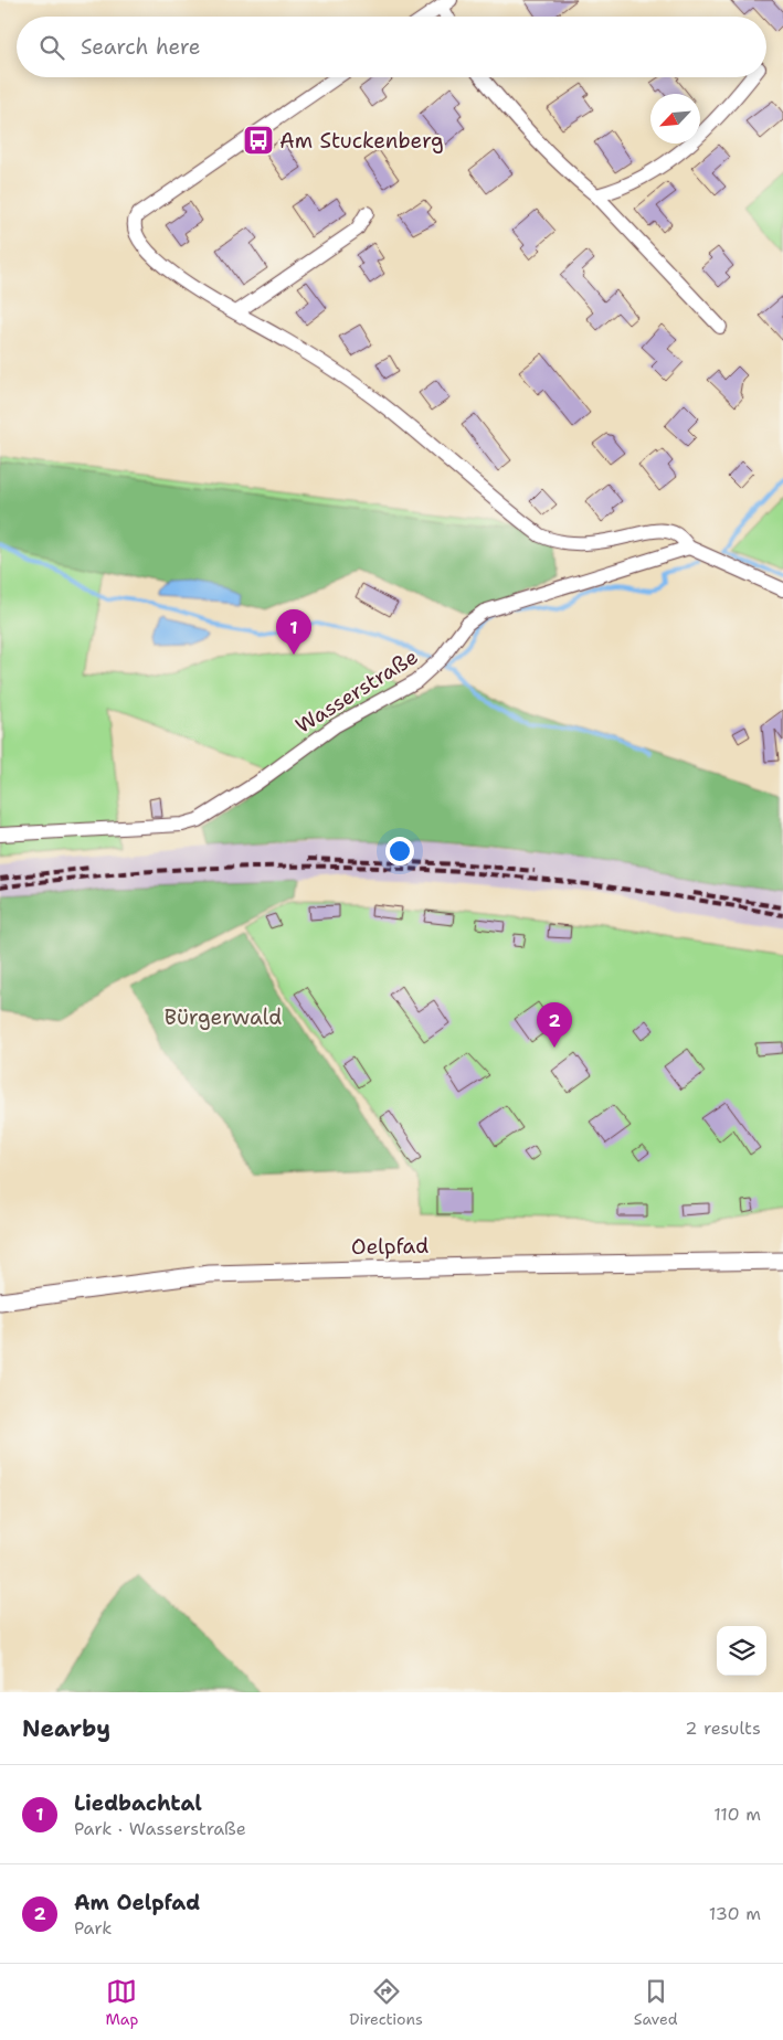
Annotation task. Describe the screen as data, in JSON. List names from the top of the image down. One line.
{"streets":{"street":["Wasserstraße","Oelpfad"]},"parks":["Bürgerwald"],"places":{"bus stop":["Am Stuckenberg"]},"north":"bottom left","page":{"search":"Search here","pins":["1","2"],"heading":["Nearby","2 results"],"list":[{"mark":"1","name":"Liedbachtal","note":"Park · Wasserstraße","value":"110 m"},{"mark":"2","name":"Am Oelpfad","note":"Park","value":"130 m"}],"nav":["Map","Directions","Saved"]}}
